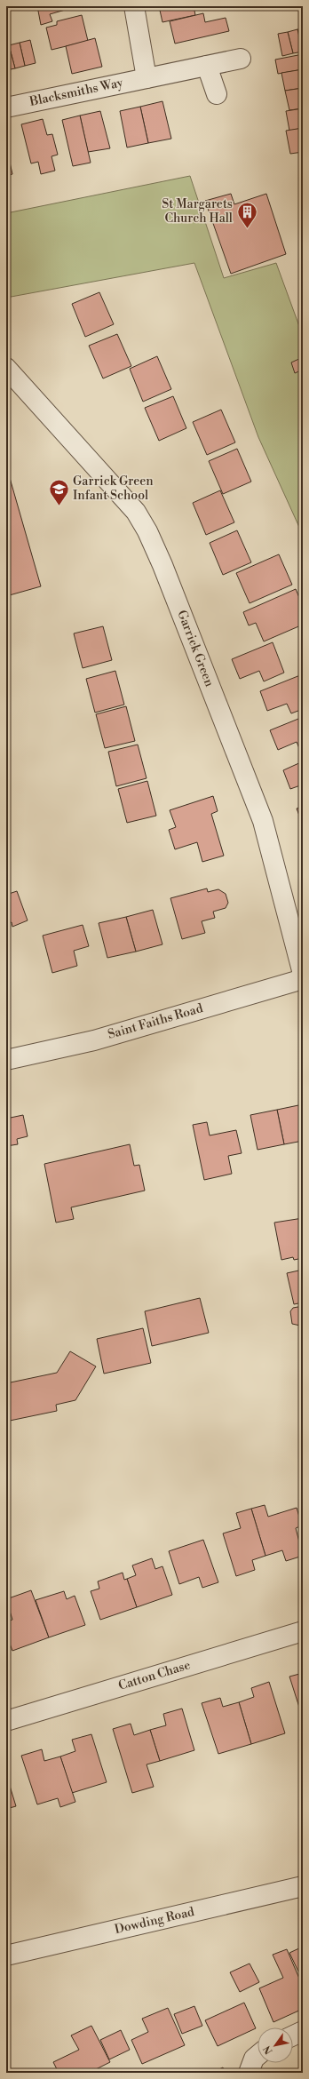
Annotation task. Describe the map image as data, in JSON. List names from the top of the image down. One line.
{"streets":{"street":["Blacksmiths Way","Garrick Green","Saint Faiths Road","Catton Chase","Dowding Road"]},"places":{"building":["St Margarets Church Hall"],"school or university":["Garrick Green Infant School"]},"north":"bottom left"}
